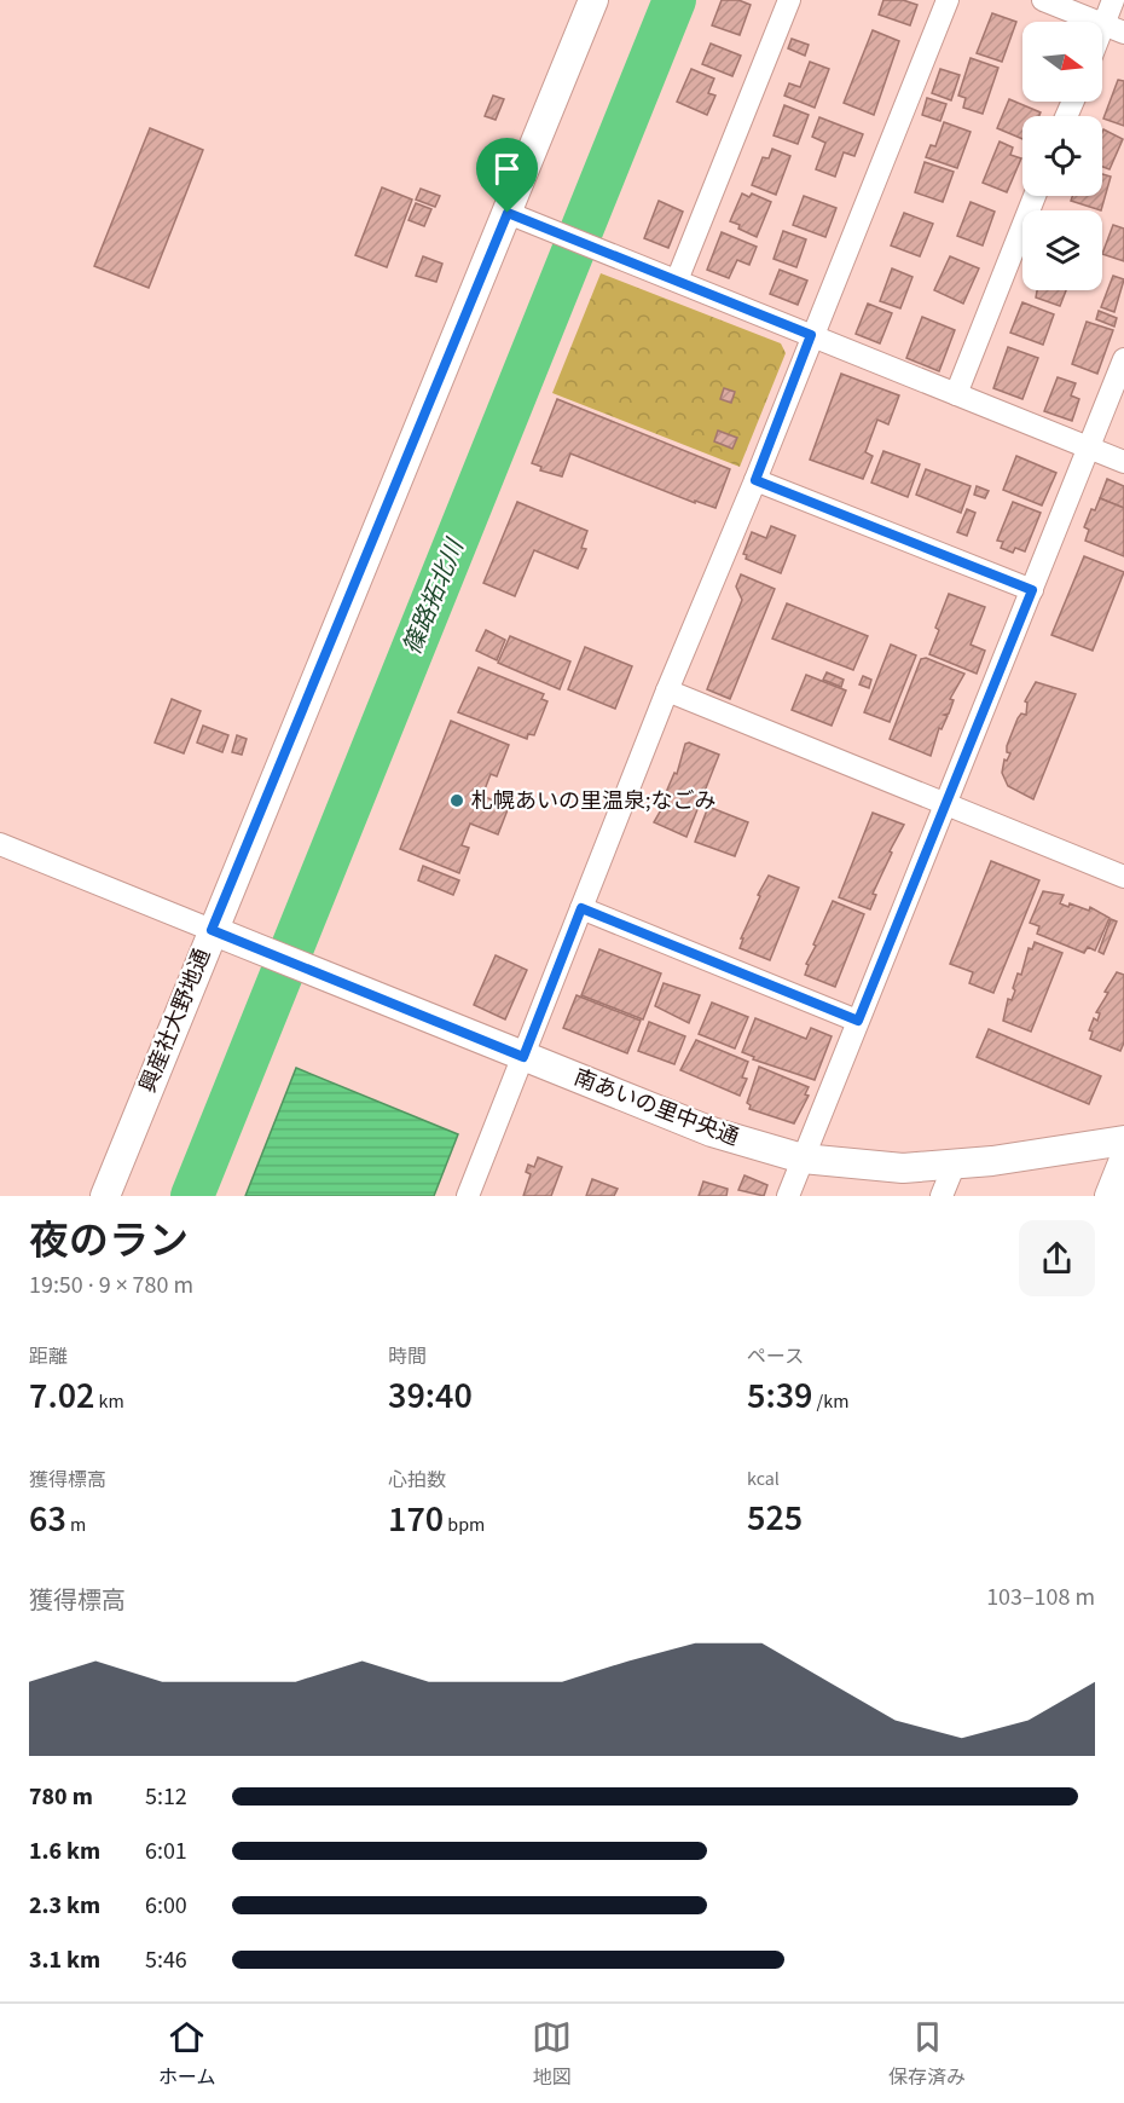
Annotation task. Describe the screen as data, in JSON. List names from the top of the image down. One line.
{"streets":{"street":["興産社大野地通","南あいの里中央通"]},"crossings":[["興産社大野地通","南あいの里中央通"]],"water":["篠路拓北川"],"places":["札幌あいの里温泉;なごみ"],"north":"right","page":{"heading":["夜のラン","19:50 · 9 × 780 m"],"stats":[["距離","7.02 km"],["時間","39:40"],["ペース","5:39 /km"],["獲得標高","63 m"],["心拍数","170 bpm"],["kcal","525"]],"chart":["獲得標高","103–108 m"],"list":[{"name":"780 m","note":"5:12"},{"name":"1.6 km","note":"6:01"},{"name":"2.3 km","note":"6:00"},{"name":"3.1 km","note":"5:46"}],"tabs":["ホーム","地図","保存済み"]}}
